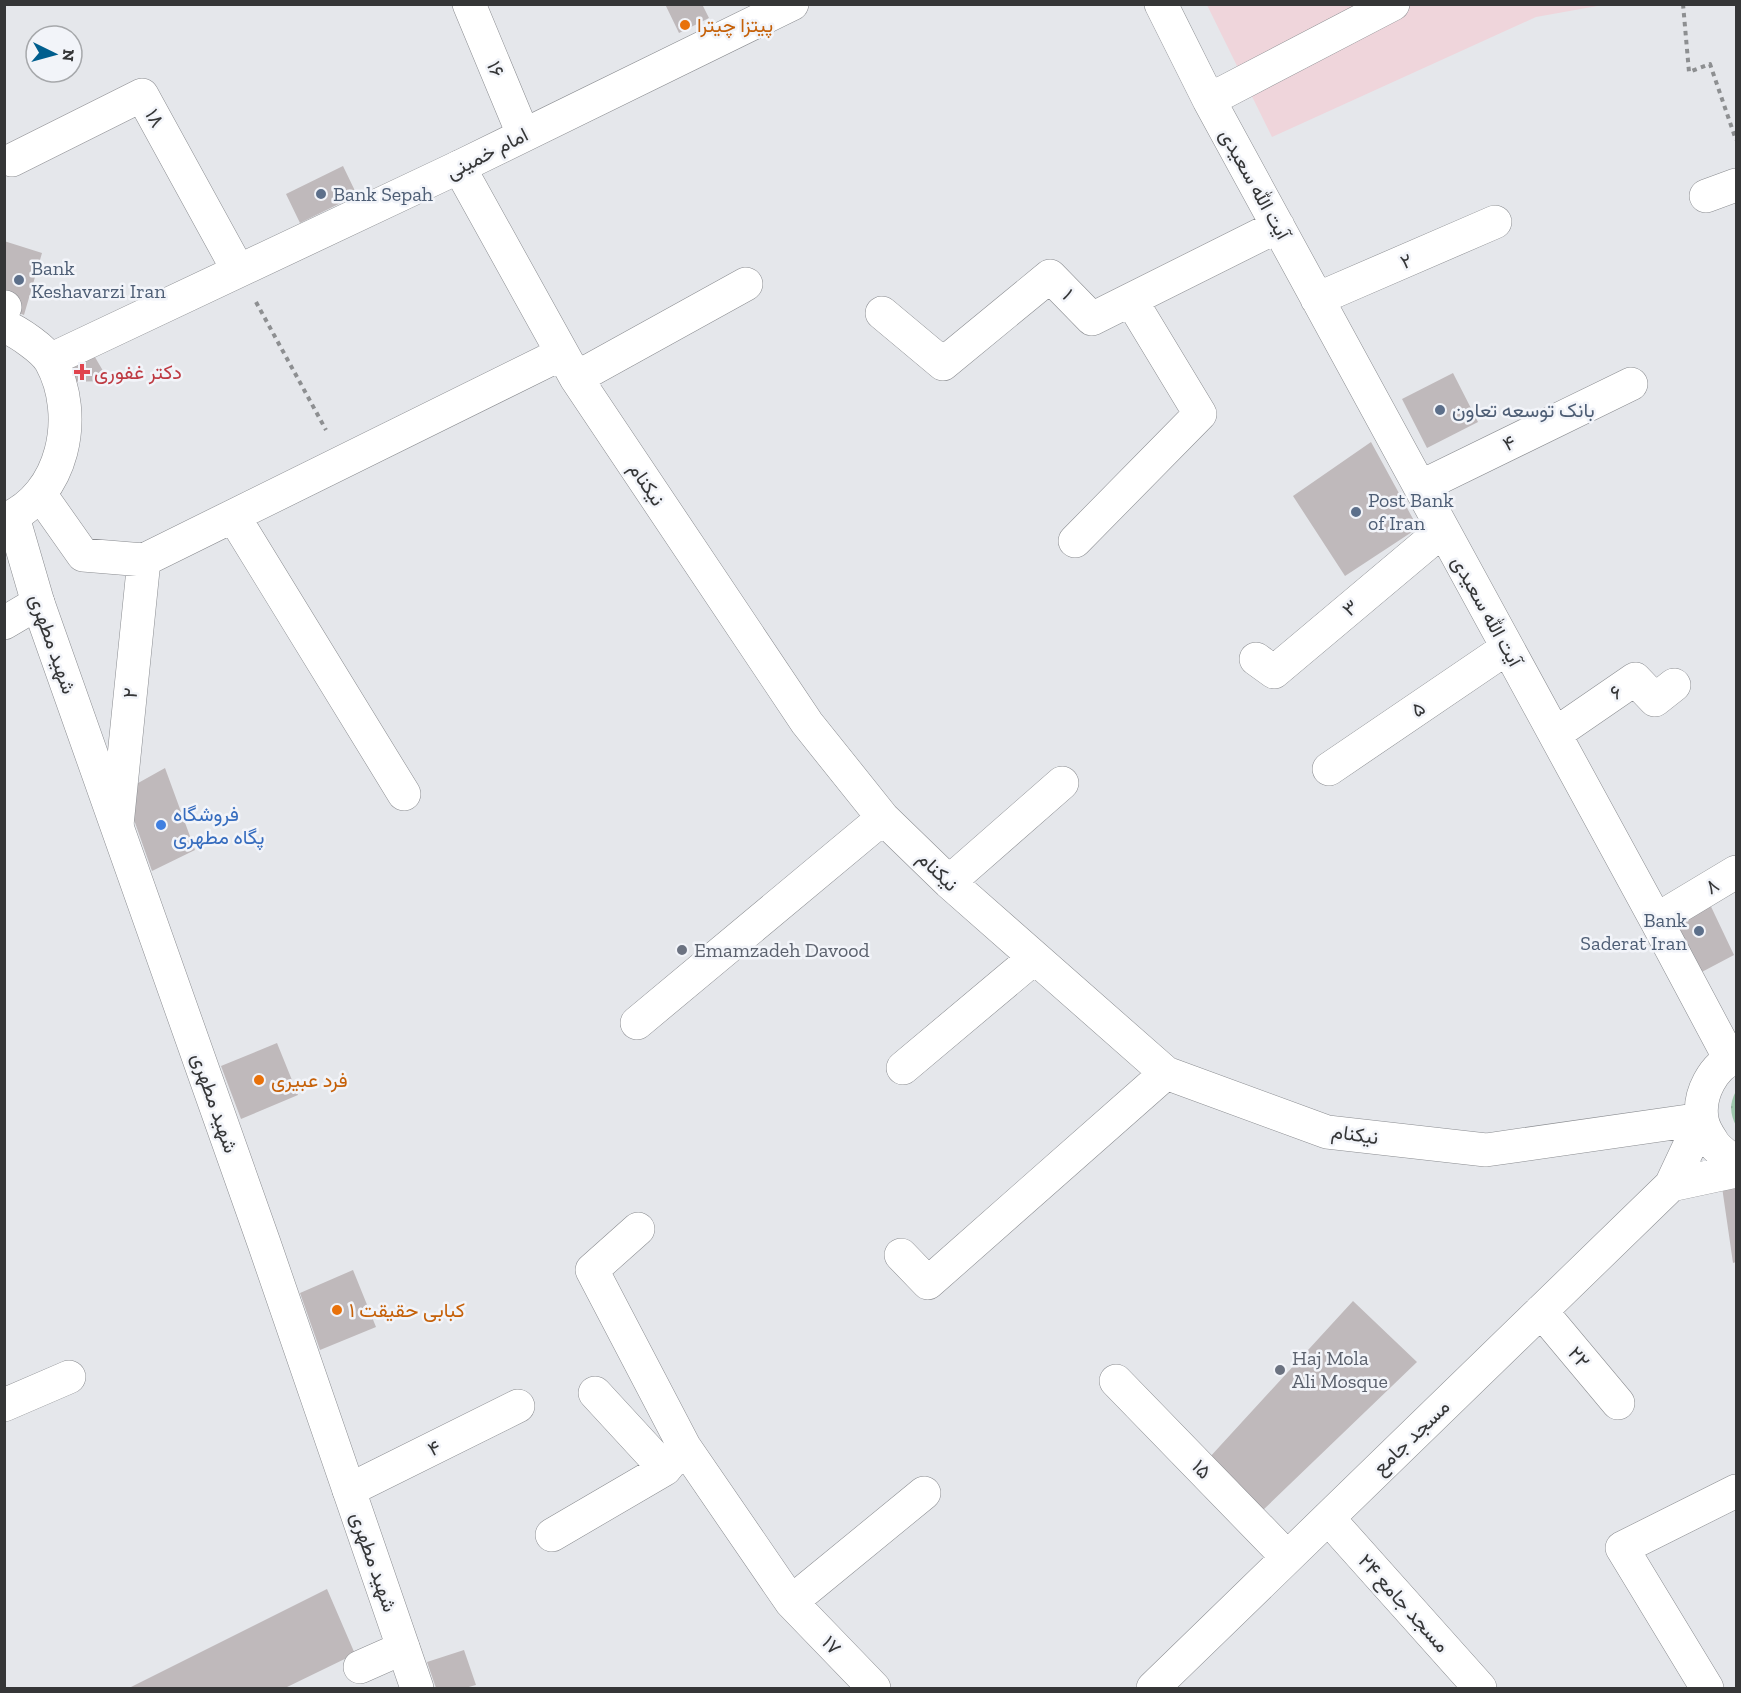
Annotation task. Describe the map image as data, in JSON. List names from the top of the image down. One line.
{"streets":{"street":["۱۶","۱۸","امام خمینی","آیت الله سعیدی","۲","۱","۴","نیکنام","۳","شهید مطهری","۶","۵","۸","۲۲","مسجد جامع","۱۵","۲۴ مسجد جامع","۱۷"]},"crossings":[["۱۶","امام خمینی"],["۱۸","امام خمینی"],["امام خمینی","نیکنام"],["آیت الله سعیدی","۲"],["آیت الله سعیدی","۱"],["آیت الله سعیدی","۴"],["آیت الله سعیدی","۳"],["آیت الله سعیدی","۶"],["آیت الله سعیدی","۵"],["آیت الله سعیدی","۸"],["۲","شهید مطهری"],["۴","شهید مطهری"],["۲۲","مسجد جامع"],["مسجد جامع","۱۵"],["مسجد جامع","۲۴ مسجد جامع"]],"places":{"other":["پیتزا چیترا","Bank Sepah","Bank Keshavarzi Iran","بانک توسعه تعاون","Post Bank of Iran","فروشگاه پگاه مطهری","Bank Saderat Iran","Emamzadeh Davood","فرد عبیری","کبابی حقیقت ۱","Haj Mola Ali Mosque"],"health":["دکتر غفوری"]},"north":"right"}
